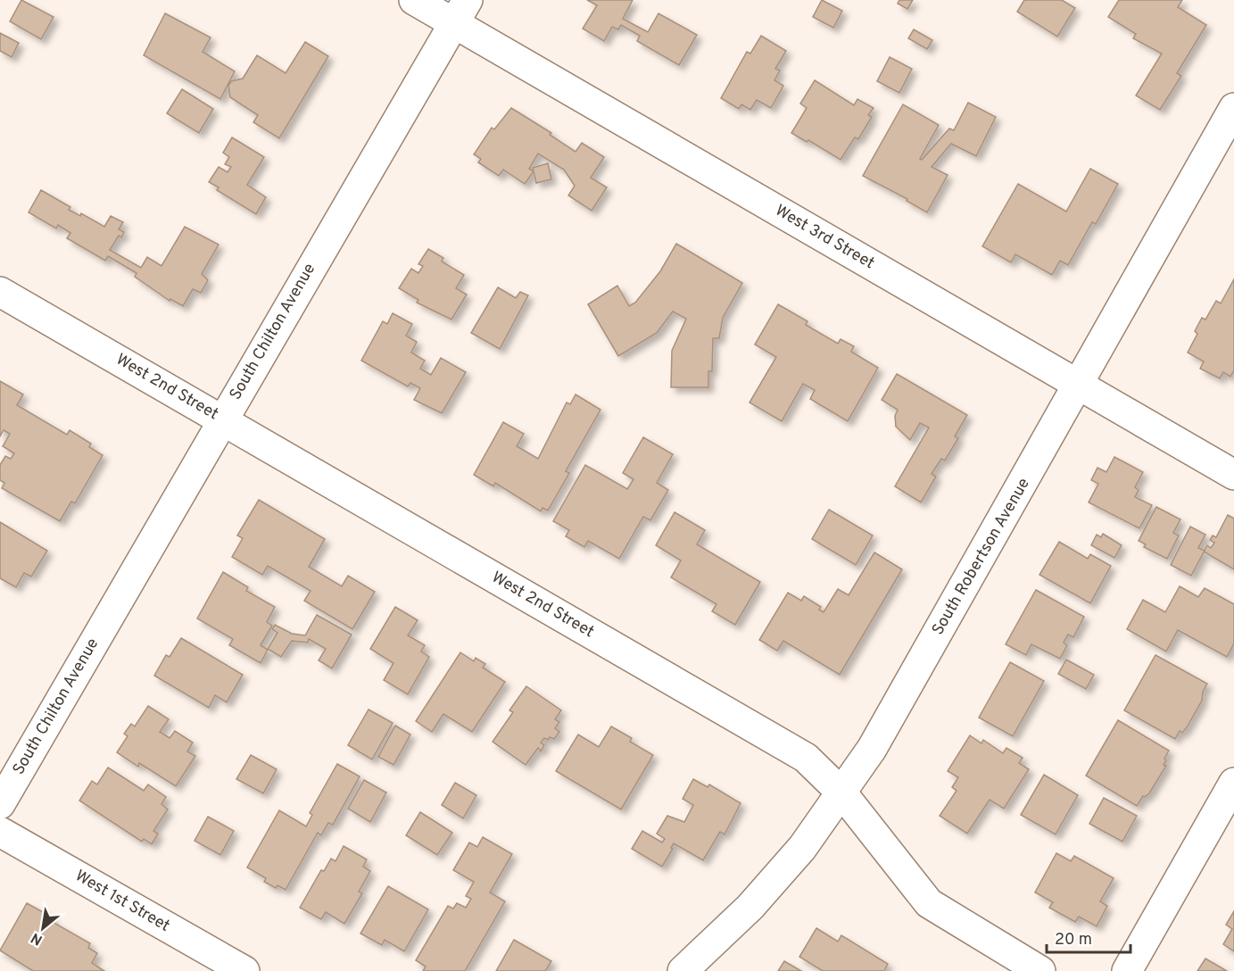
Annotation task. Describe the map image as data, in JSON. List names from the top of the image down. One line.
{"streets":{"street":["West 3rd Street","South Chilton Avenue","West 2nd Street","South Robertson Avenue","West 1st Street"]},"crossings":[["West 3rd Street","South Chilton Avenue"],["West 3rd Street","South Robertson Avenue"],["South Chilton Avenue","West 2nd Street"],["West 2nd Street","South Robertson Avenue"]],"scale_bar":"20 m","north":"bottom left"}
